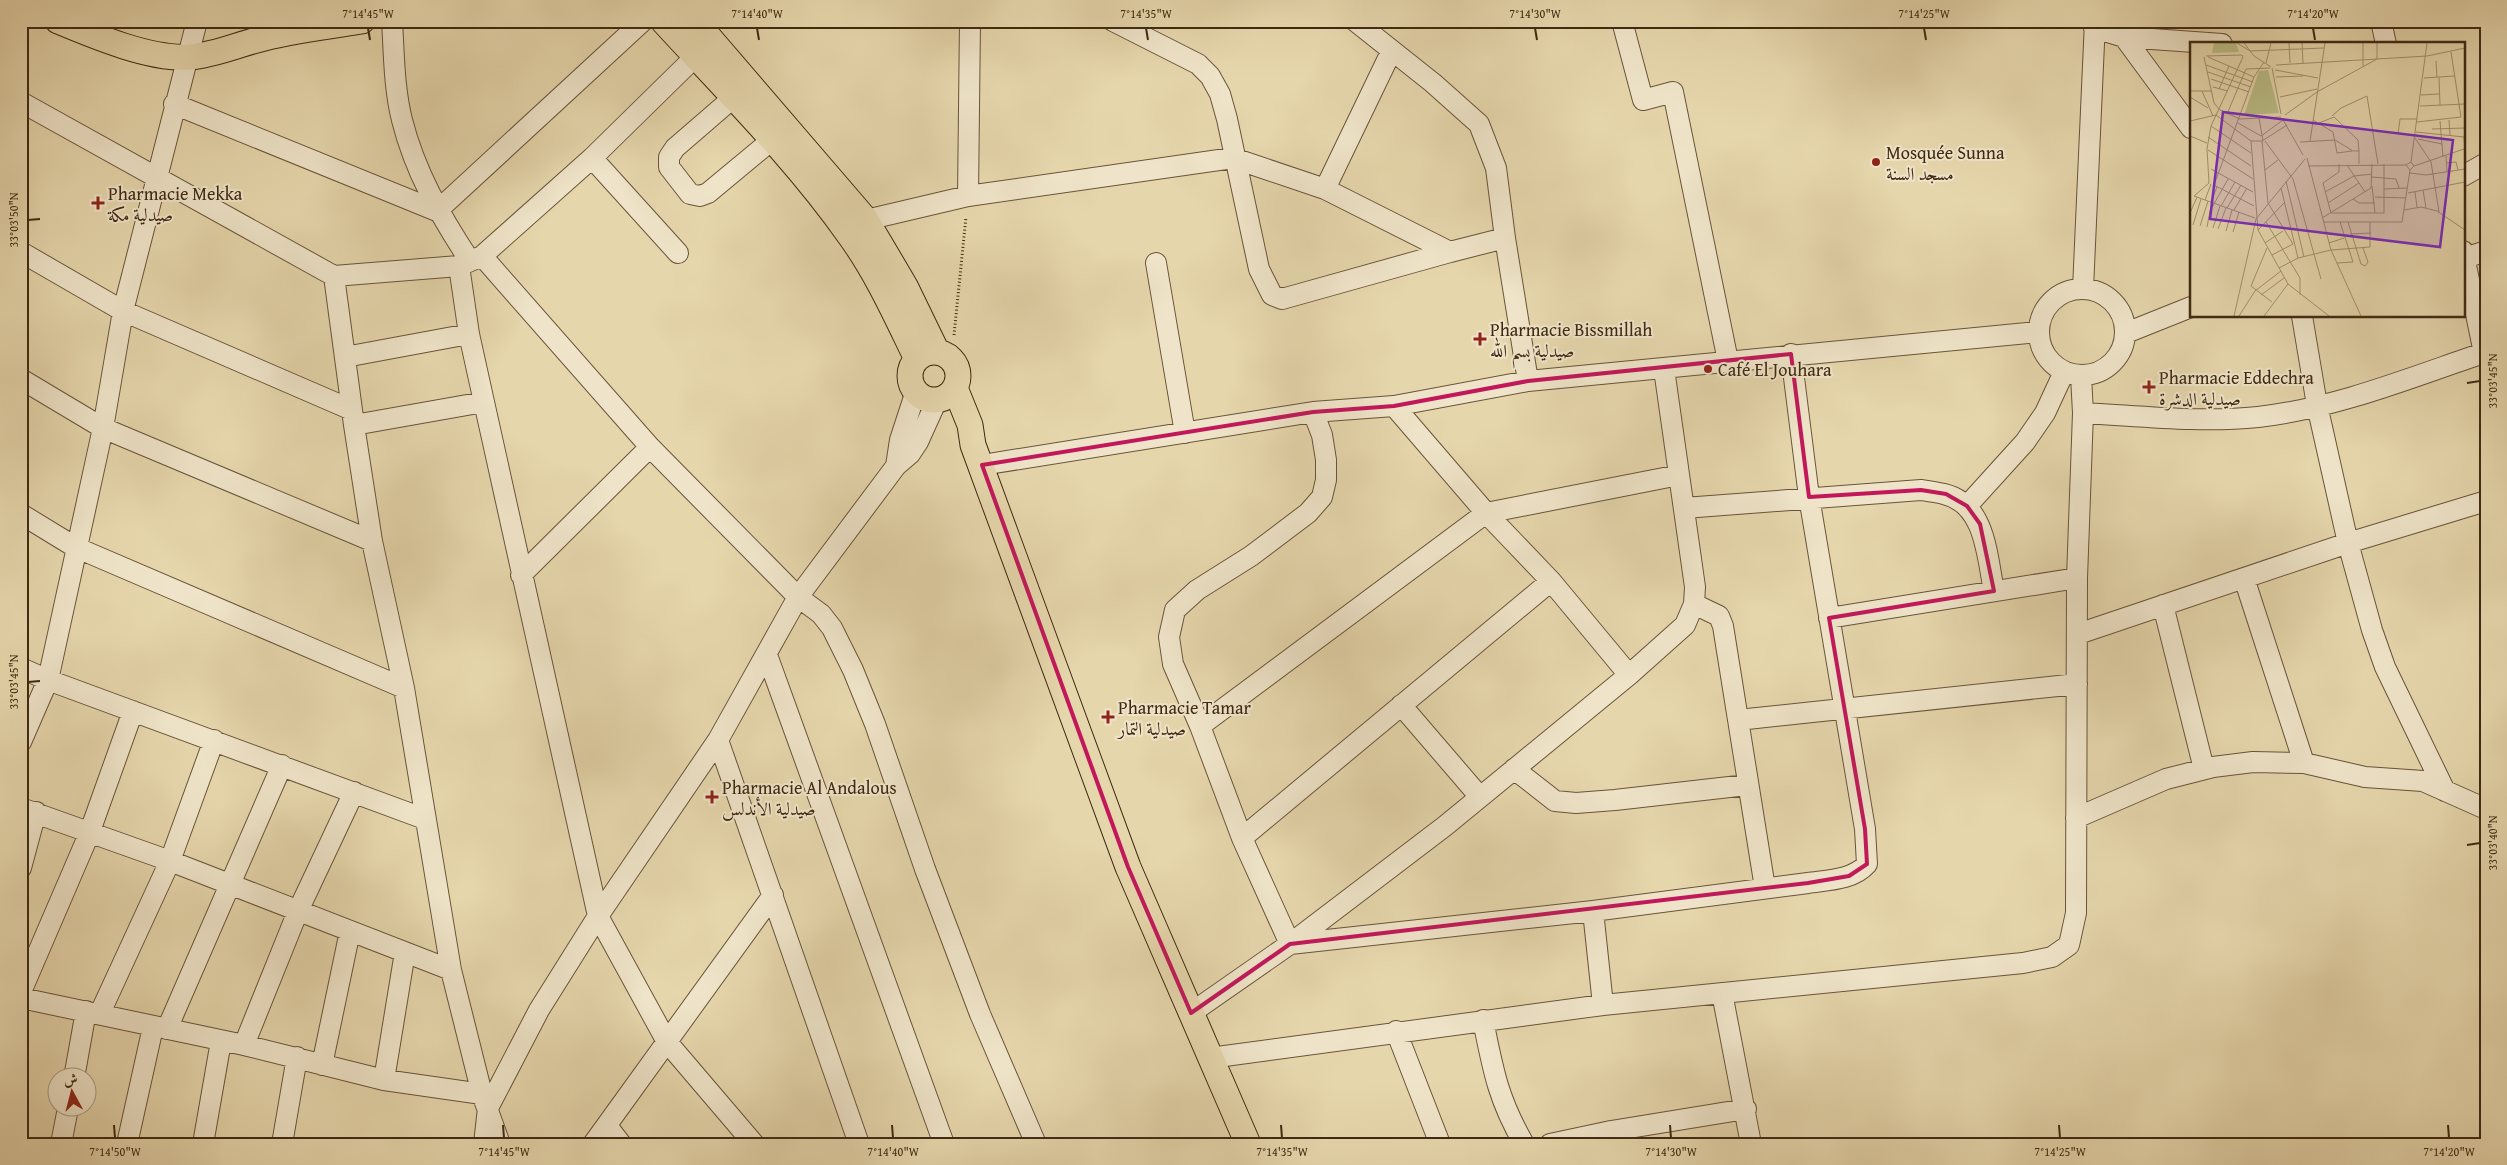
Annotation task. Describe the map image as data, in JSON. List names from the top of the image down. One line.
{"places":{"other":["Mosquée Sunna مسجد السنة","Café El Jouhara"],"health":["Pharmacie Mekka صيدلية مكة","Pharmacie Bissmillah صيدلية بسم الله","Pharmacie Eddechra صيدلية الدشرة","Pharmacie Tamar صيدلية التمار","Pharmacie Al Andalous صيدلية الأندلس"]},"north":"top","coordinates":["7°14'45\"W","7°14'40\"W","7°14'35\"W","7°14'30\"W","7°14'25\"W","7°14'20\"W","33°03'50\"N","33°03'45\"N","33°03'40\"N","7°14'50\"W"]}
